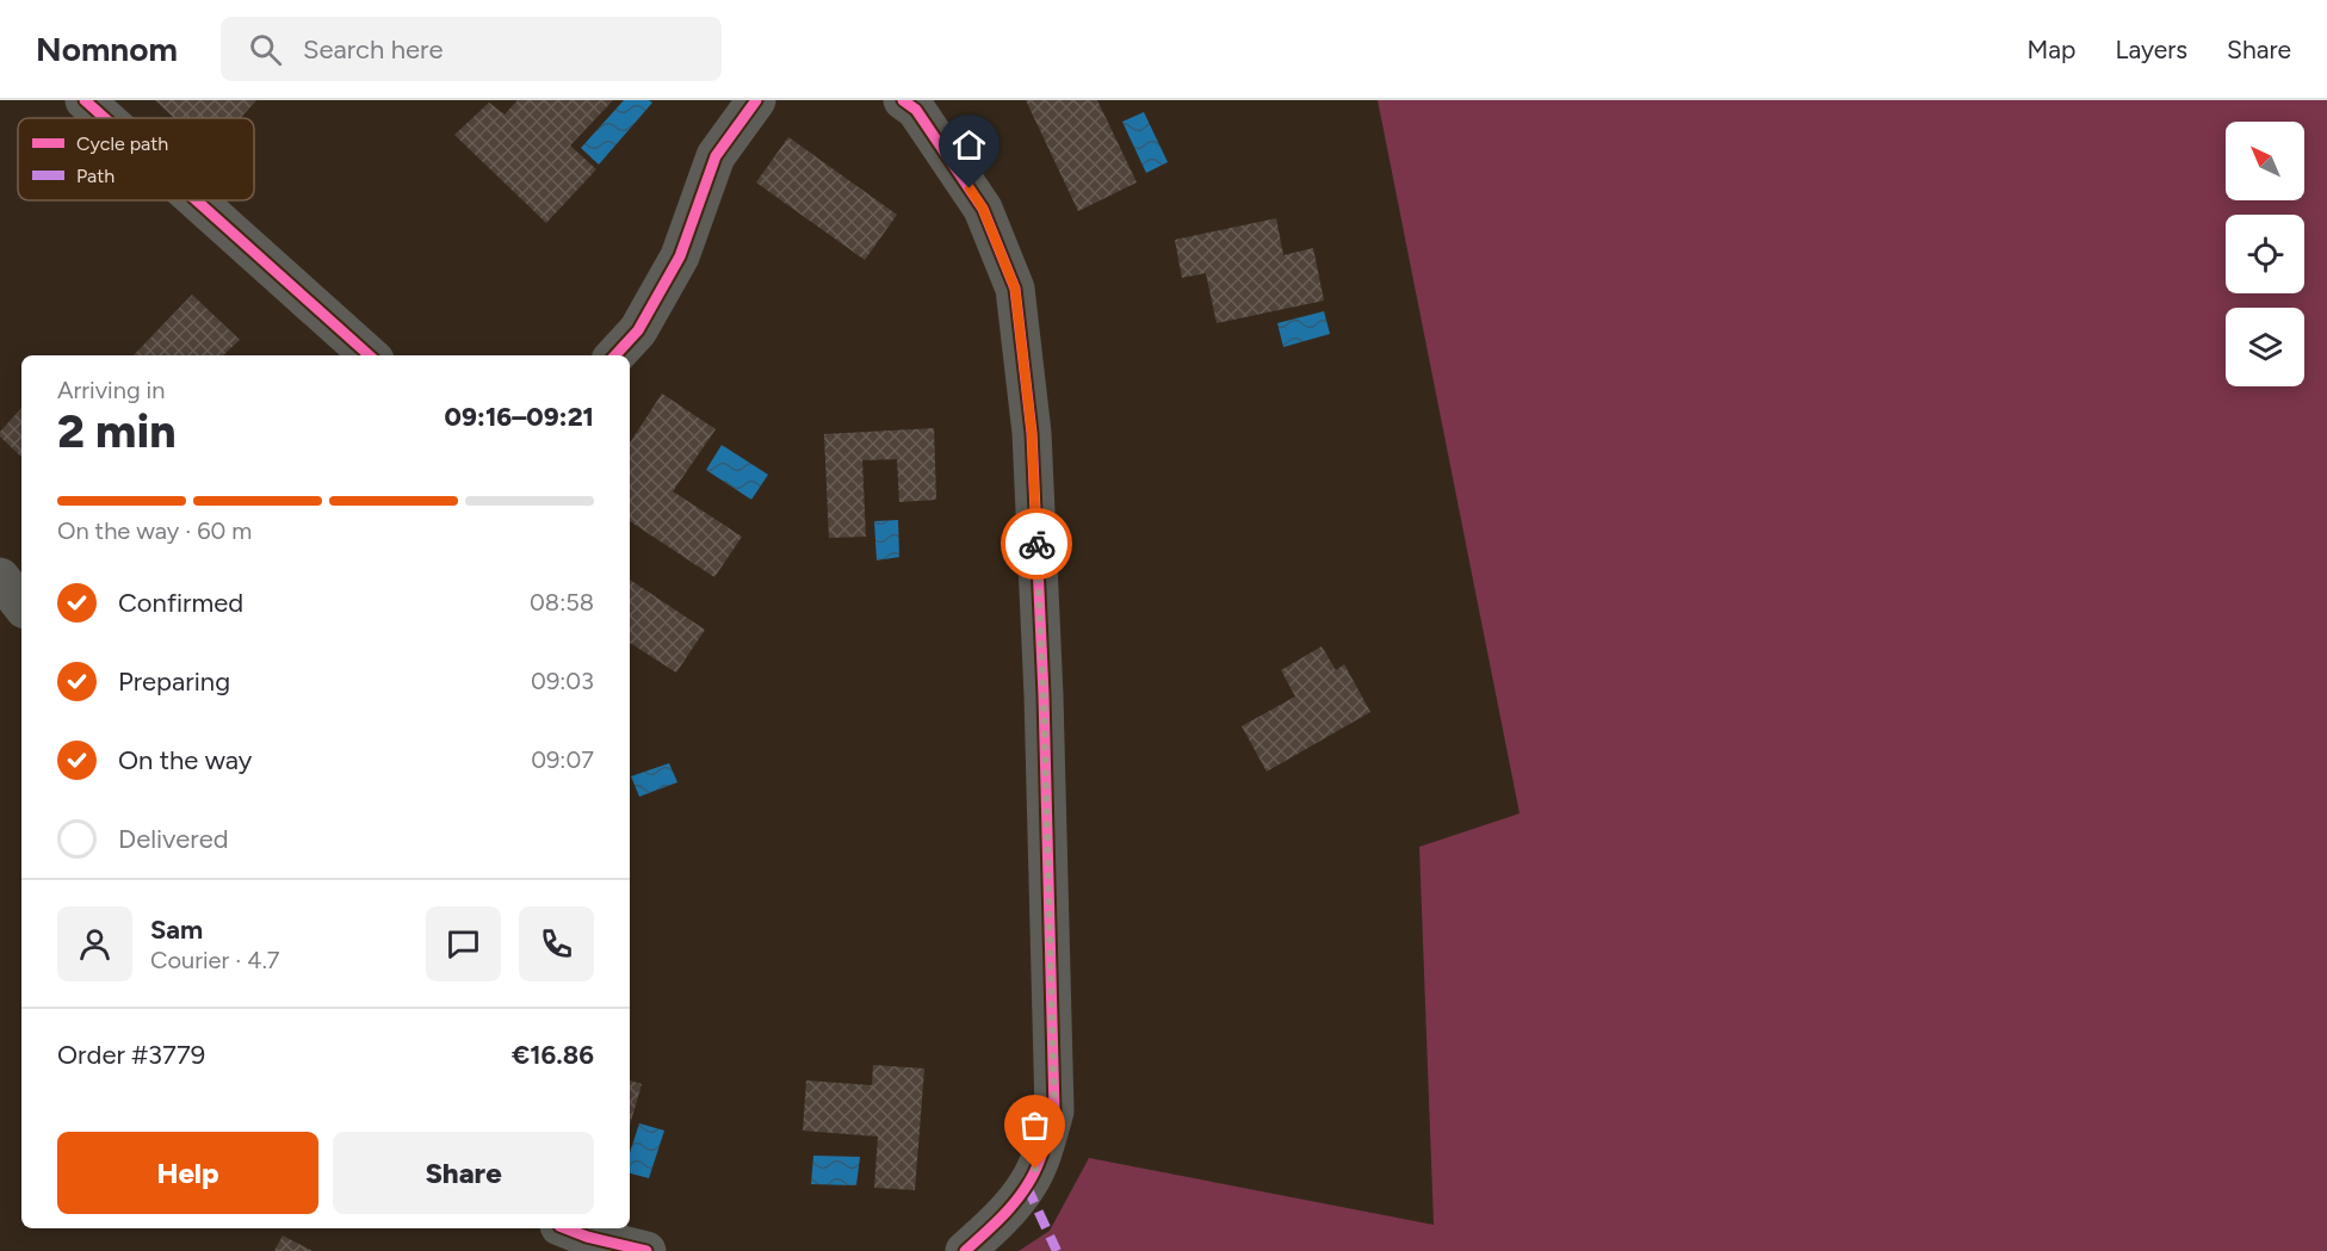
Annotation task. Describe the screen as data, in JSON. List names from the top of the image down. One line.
{"legend":["Cycle path","Path"],"north":"top left","page":{"header":"Nomnom","search":"Search here","nav":["Map","Layers","Share"],"heading":["2 min","Arriving in","09:16–09:21"],"panel":["Sam","Courier · 4.7","Order #3779","€16.86"],"bar":"On the way · 60 m","list":[["Confirmed","08:58"],["Preparing","09:03"],["On the way","09:07"],"Delivered"],"buttons":["Help","Share"]}}
